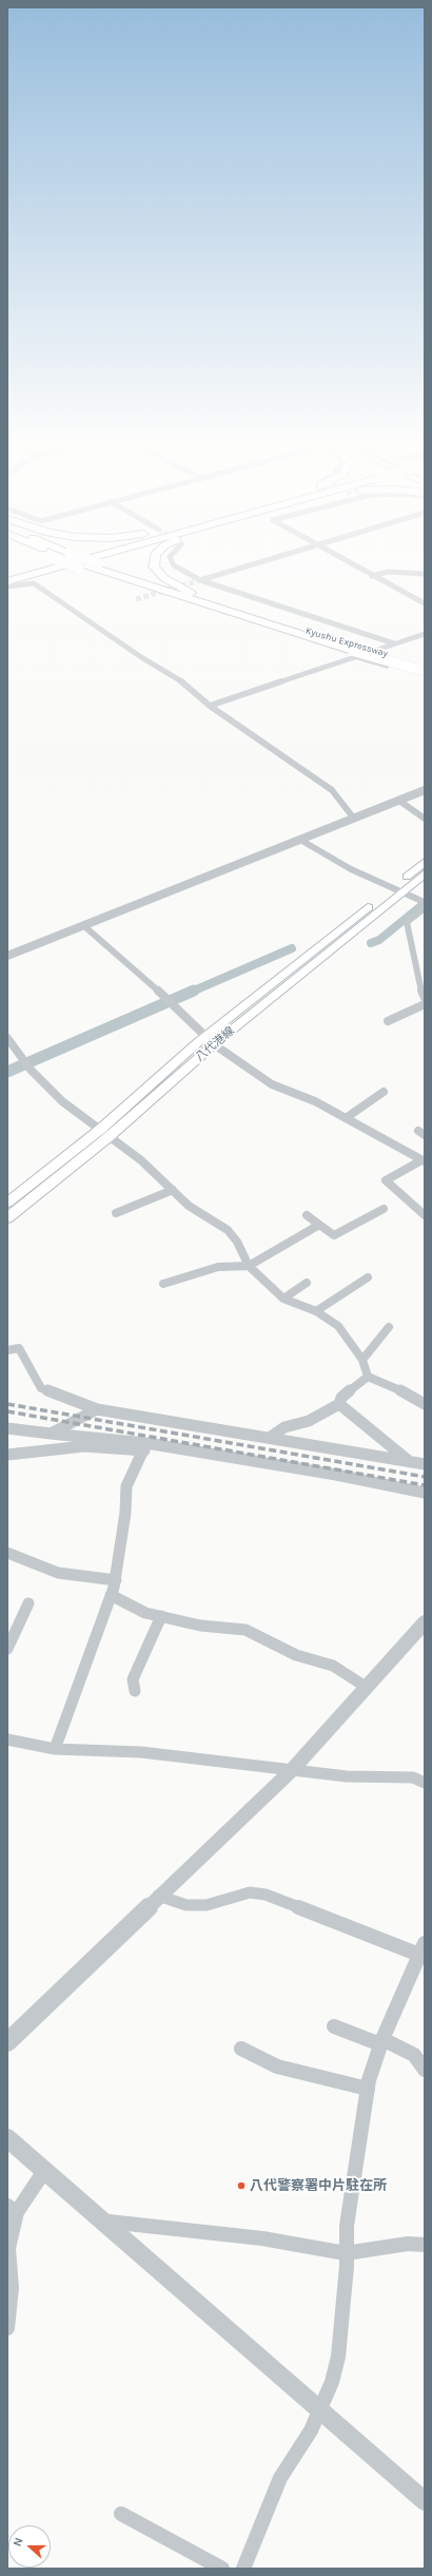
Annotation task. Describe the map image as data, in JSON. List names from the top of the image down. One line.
{"streets":{"highway":["Kyushu Expressway"],"main road":["八代港線"]},"places":["八代警察署中片駐在所"],"north":"left"}
